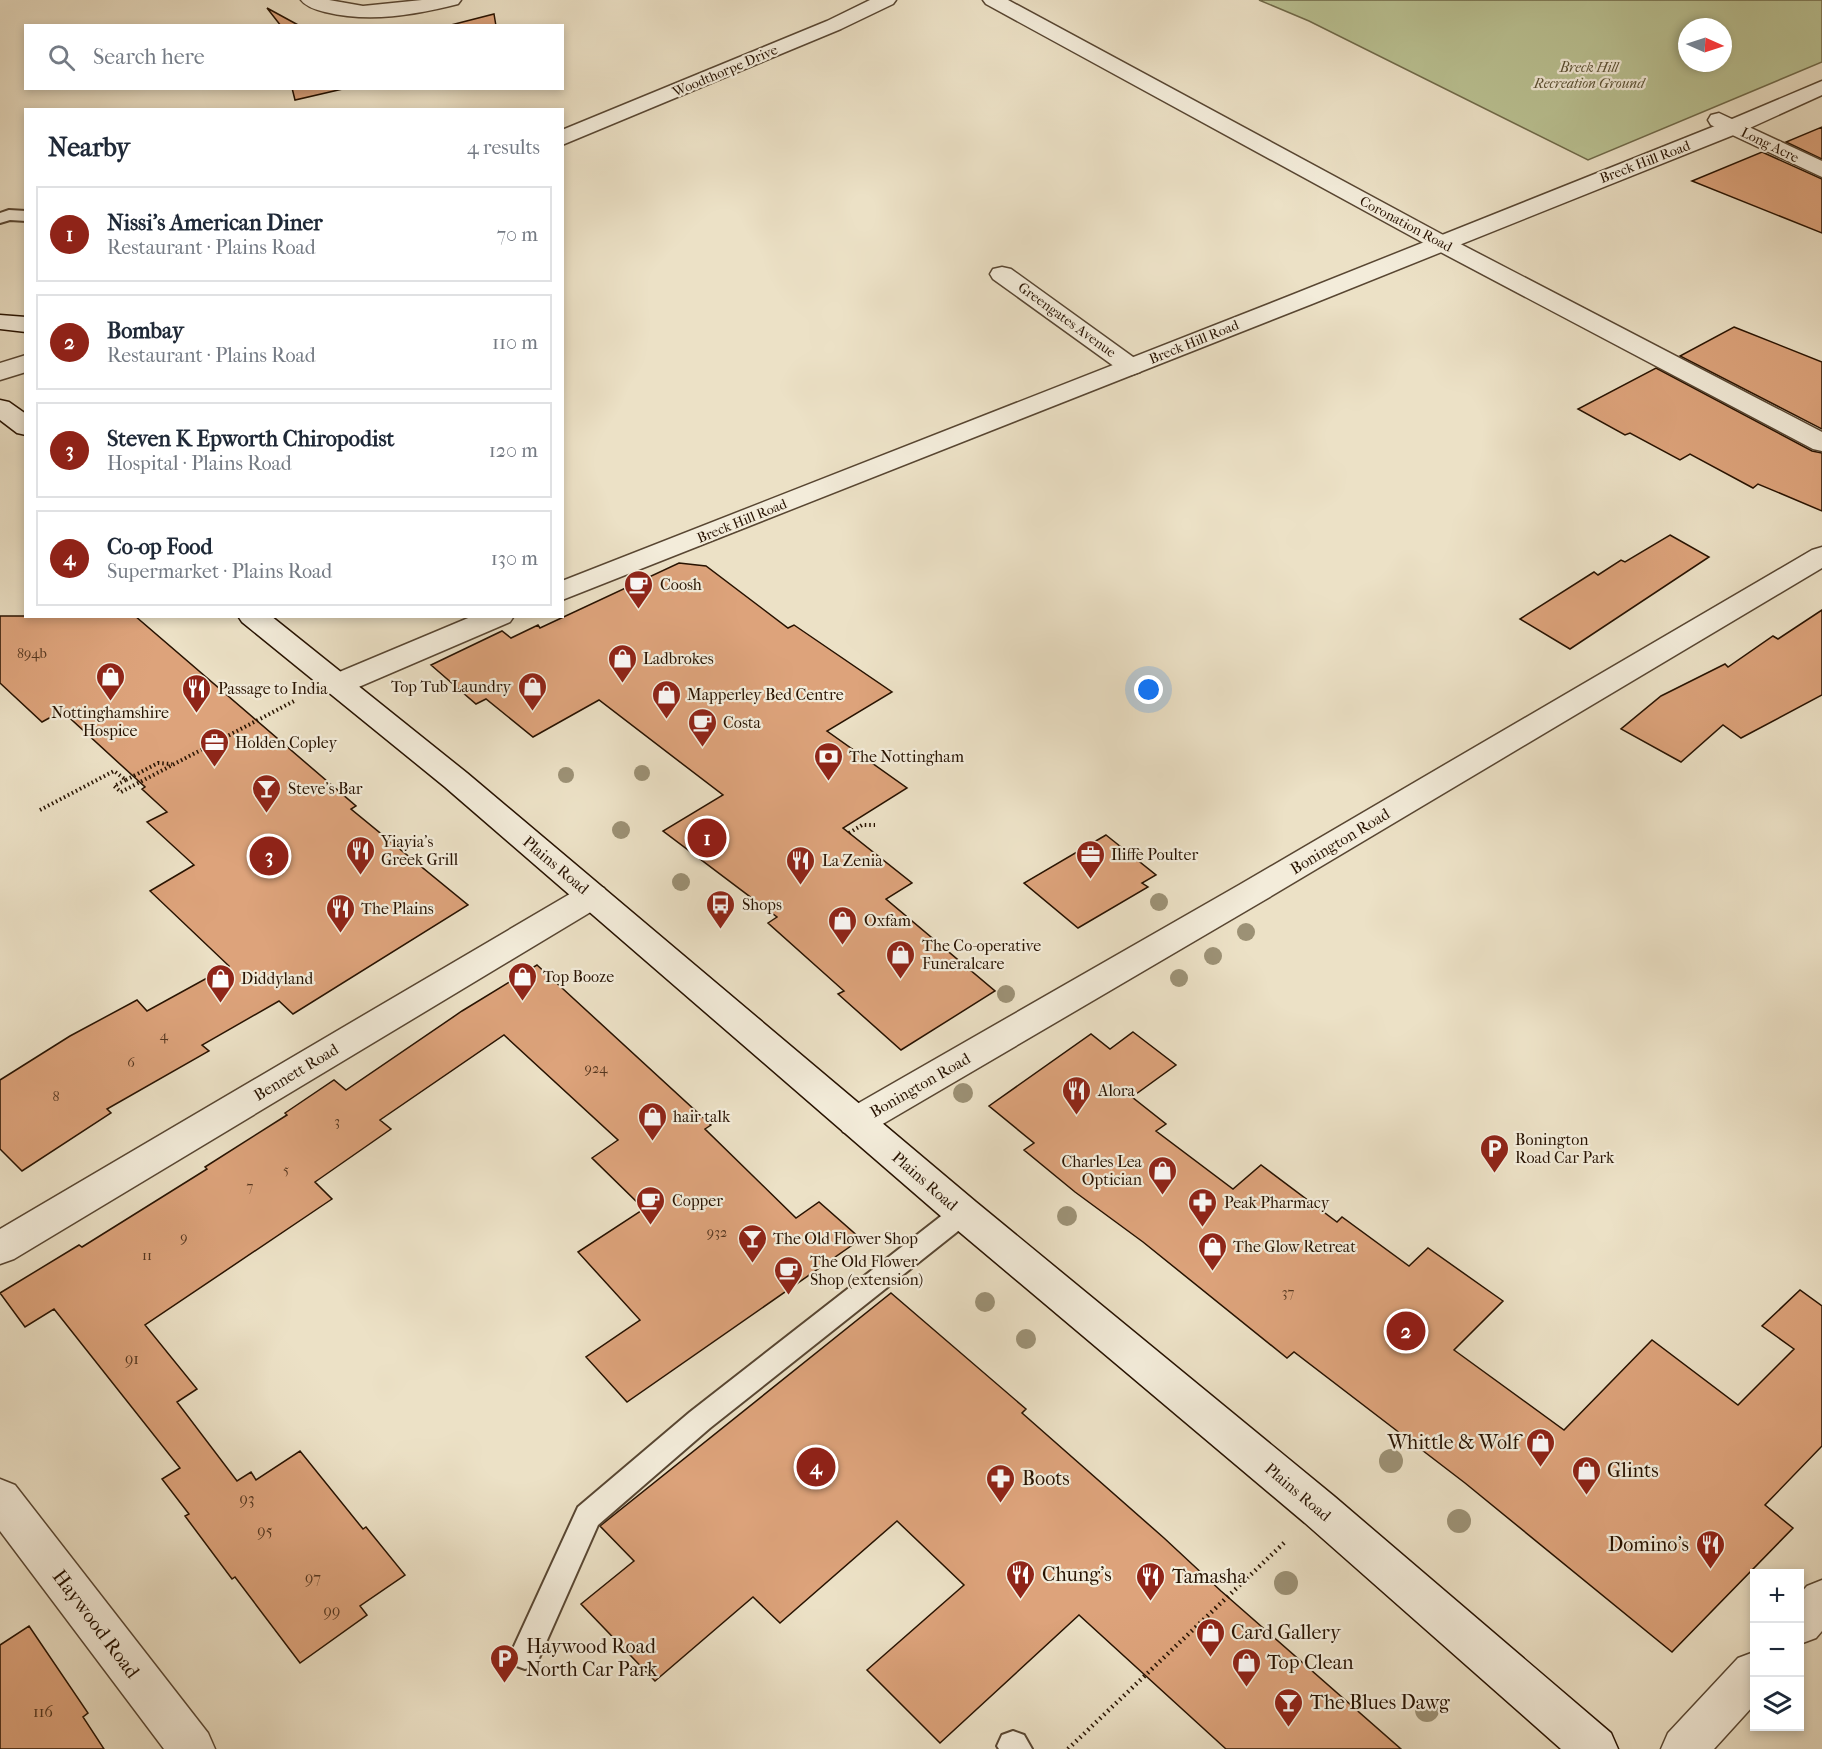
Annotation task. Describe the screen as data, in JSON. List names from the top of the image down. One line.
{"streets":{"street":["Woodthorpe Drive","Long Acre","Breck Hill Road","Coronation Road","Greengates Avenue","Bonington Road","Plains Road","Bennett Road","Haywood Road"]},"crossings":[["Long Acre","Breck Hill Road"],["Breck Hill Road","Coronation Road"],["Breck Hill Road","Greengates Avenue"],["Bonington Road","Plains Road"],["Plains Road","Bennett Road"]],"parks":["Breck Hill Recreation Ground"],"places":{"cafe":["Coosh","Costa","Copper","The Old Flower Shop (extension)"],"shop":["Ladbrokes","Nottinghamshire Hospice","Top Tub Laundry","Mapperley Bed Centre","Oxfam","The Co-operative Funeralcare","Top Booze","Diddyland","hair talk","Charles Lea Optician","The Glow Retreat","Whittle & Wolf","Glints","Card Gallery","Top Clean"],"restaurant":["Passage to India","Yiayia's Greek Grill","La Zenia","The Plains","Alora","Domino's","Chung's","Tamasha"],"office":["Holden Copley","Iliffe Poulter"],"bank":["The Nottingham"],"bar":["Steve's Bar","The Old Flower Shop","The Blues Dawg"],"bus stop":["Shops"],"parking":["Bonington Road Car Park","Haywood Road North Car Park"],"pharmacy":["Peak Pharmacy","Boots"]},"house_numbers":["894b","4","6","924","8","3","5","7","932","9","11","37","91","93","95","97","99","116"],"north":"right","page":{"search":"Search here","heading":["Nearby","4 results"],"list":[{"mark":"1","name":"Nissi's American Diner","note":"Restaurant · Plains Road","value":"70 m"},{"mark":"2","name":"Bombay","note":"Restaurant · Plains Road","value":"110 m"},{"mark":"3","name":"Steven K Epworth Chiropodist","note":"Hospital · Plains Road","value":"120 m"},{"mark":"4","name":"Co-op Food","note":"Supermarket · Plains Road","value":"130 m"}],"pins":["1","3","2","4"],"map_buttons":["+","−"]}}
